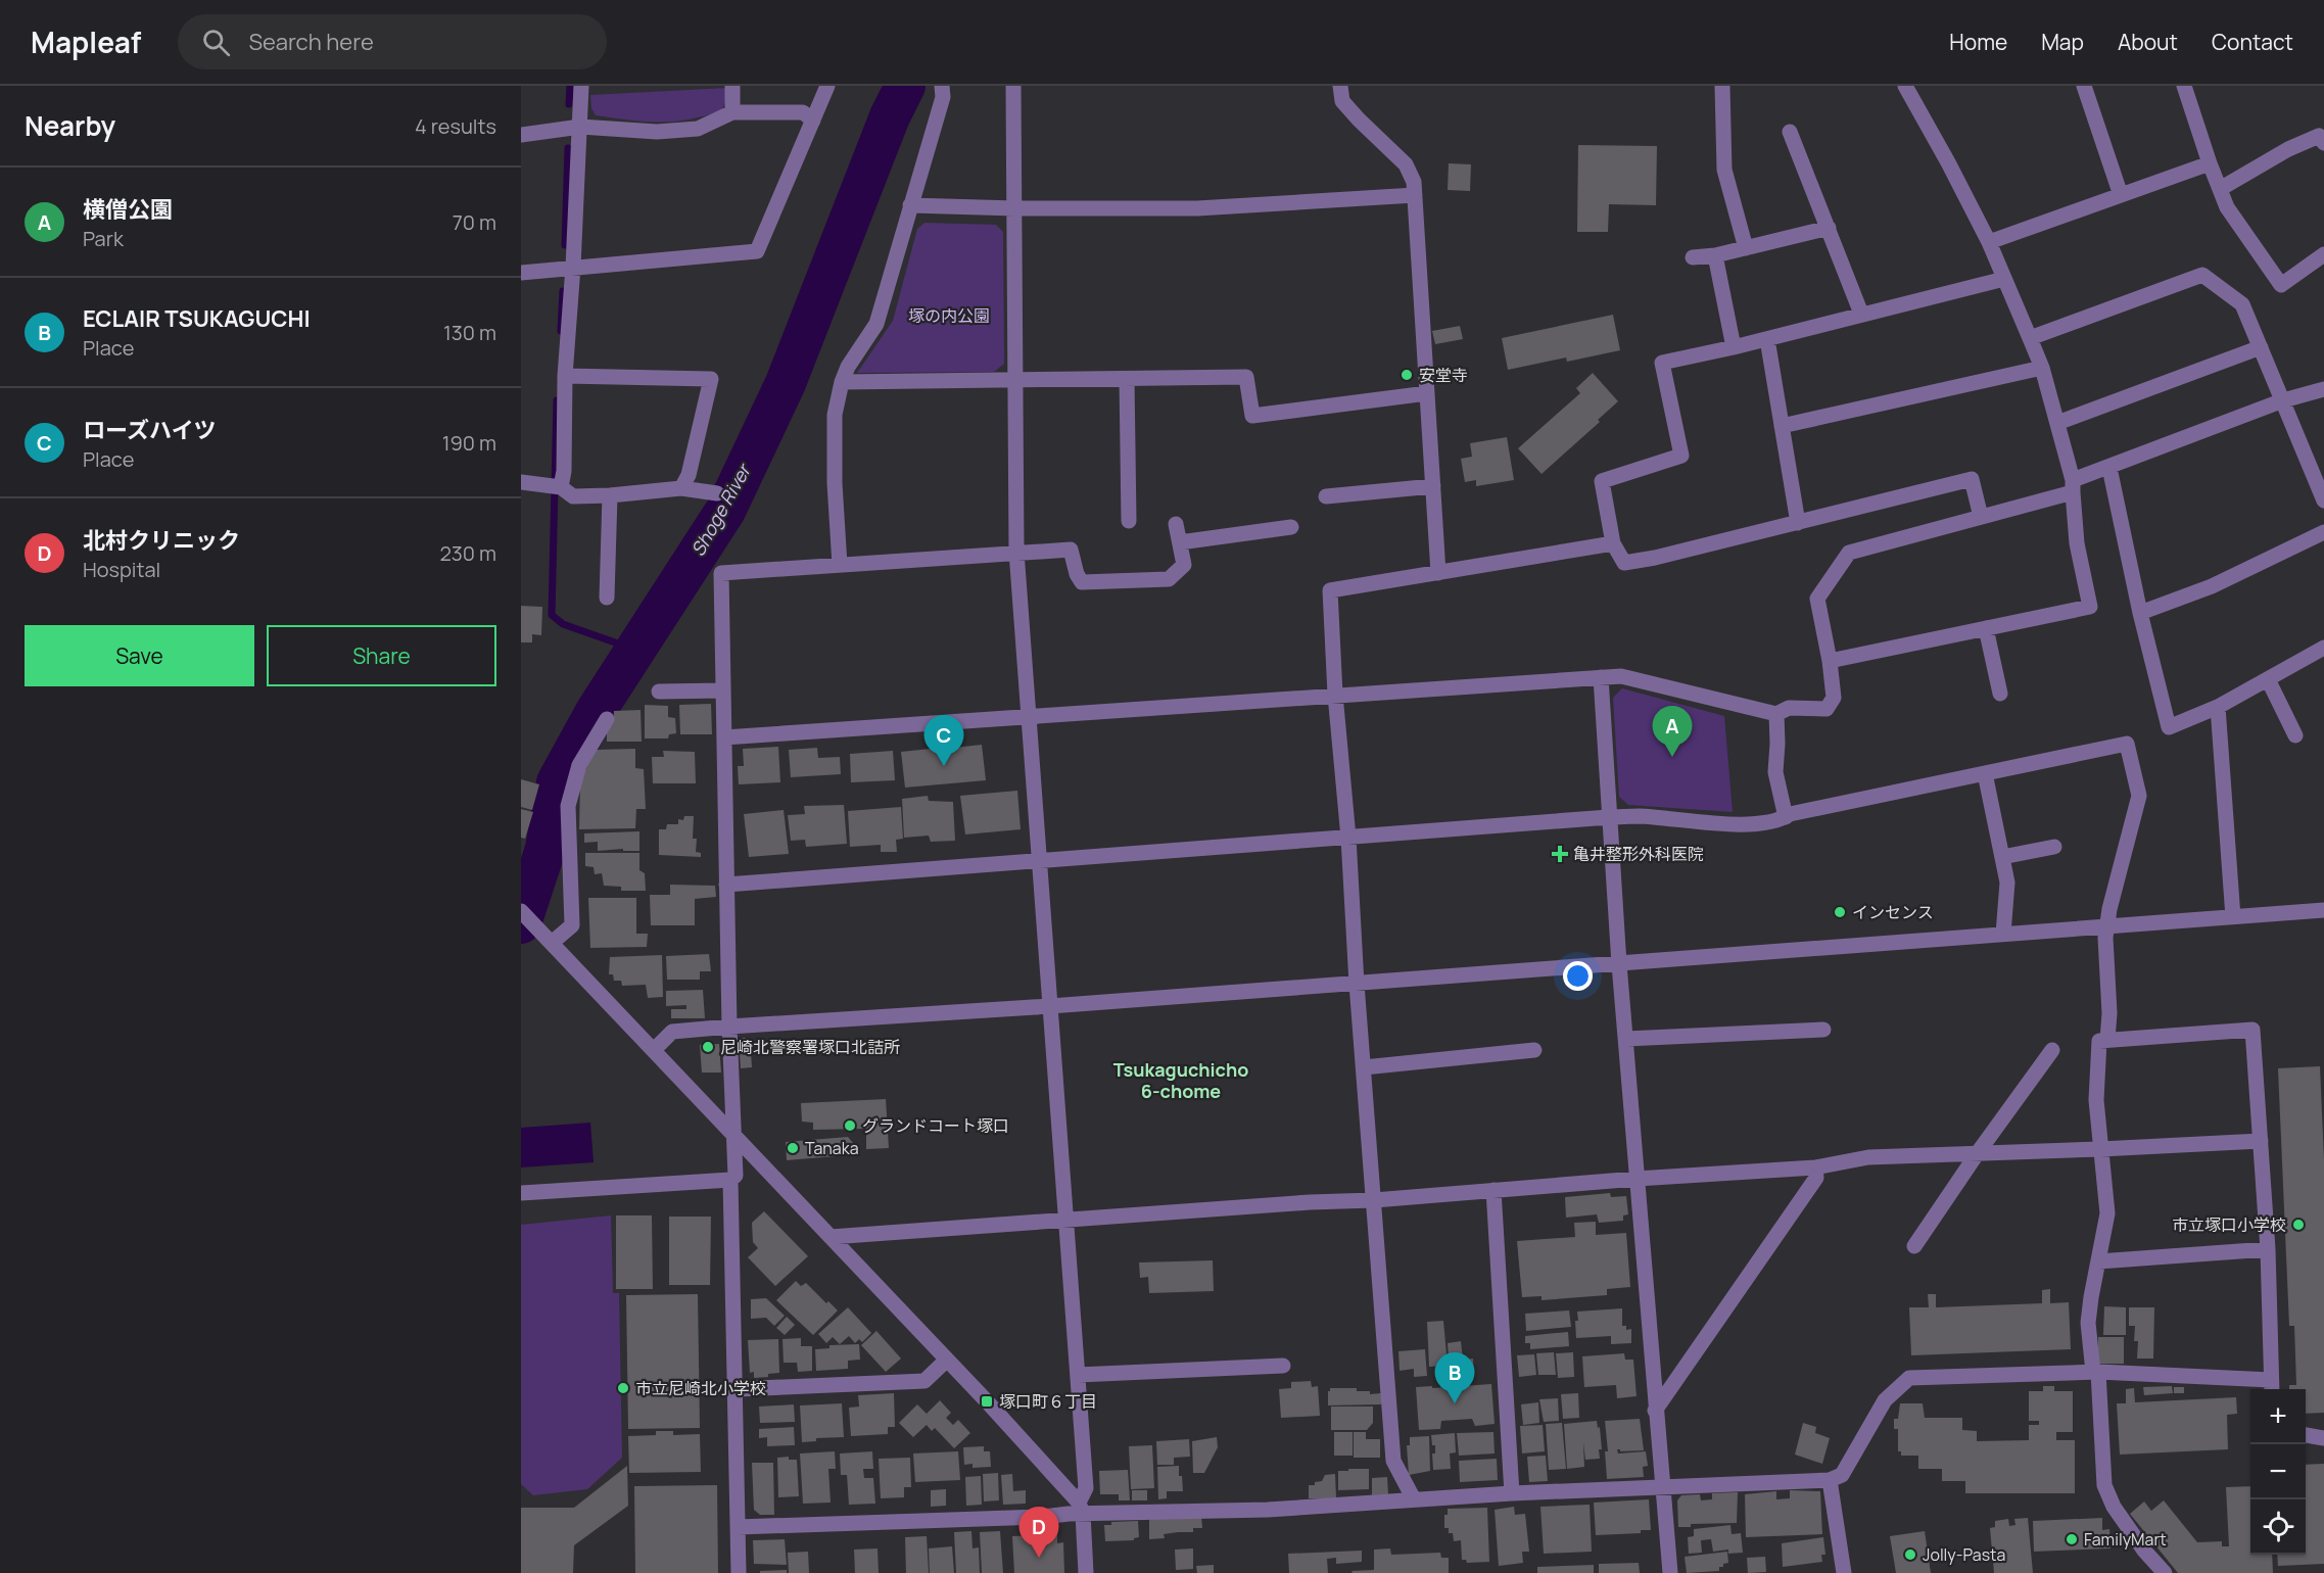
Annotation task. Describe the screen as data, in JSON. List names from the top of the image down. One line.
{"districts":["Tsukaguchicho 6-chome"],"water":["Shoge River"],"parks":["塚の内公園"],"places":{"other":["安堂寺","インセンス","尼崎北警察署塚口北詰所","グランドコート塚口","Tanaka","市立塚口小学校","市立尼崎北小学校","FamilyMart","Jolly-Pasta"],"health":["亀井整形外科医院"],"transit":["塚口町６丁目"]},"page":{"header":"Mapleaf","search":"Search here","nav":["Home","Map","About","Contact"],"heading":["Nearby","4 results"],"list":[{"mark":"A","name":"横僧公園","note":"Park","value":"70 m"},{"mark":"B","name":"ECLAIR TSUKAGUCHI","note":"Place","value":"130 m"},{"mark":"C","name":"ローズハイツ","note":"Place","value":"190 m"},{"mark":"D","name":"北村クリニック","note":"Hospital","value":"230 m"}],"buttons":["Save","Share"],"pins":["A","C","B","D"],"map_buttons":["+","−"]}}
